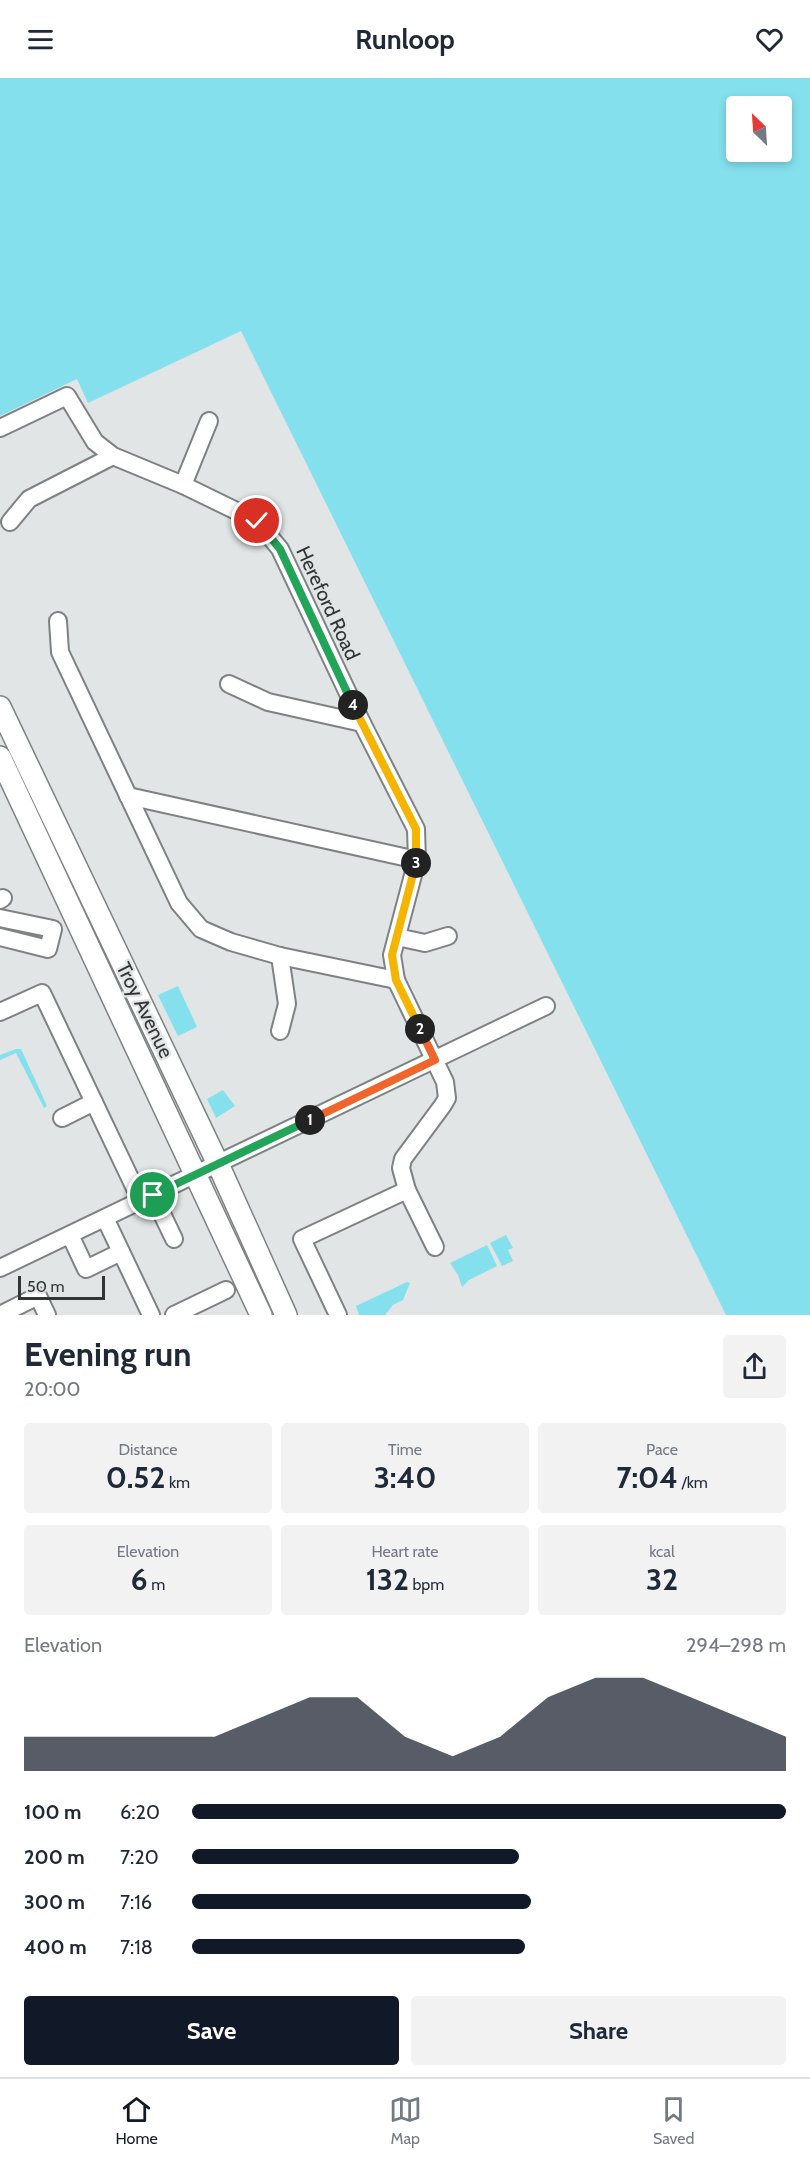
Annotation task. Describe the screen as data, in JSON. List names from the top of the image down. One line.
{"streets":{"main road":["Troy Avenue"],"street":["Hereford Road"]},"scale_bar":"50 m","north":"top left","page":{"header":"Runloop","pins":["4","3","2","1"],"scale":"50 m","heading":["Evening run","20:00"],"stats":[["Distance","0.52 km"],["Time","3:40"],["Pace","7:04 /km"],["Elevation","6 m"],["Heart rate","132 bpm"],["kcal","32"]],"chart":["Elevation","294–298 m"],"list":[{"name":"100 m","note":"6:20"},{"name":"200 m","note":"7:20"},{"name":"300 m","note":"7:16"},{"name":"400 m","note":"7:18"}],"buttons":["Save","Share"],"tabs":["Home","Map","Saved"]}}
